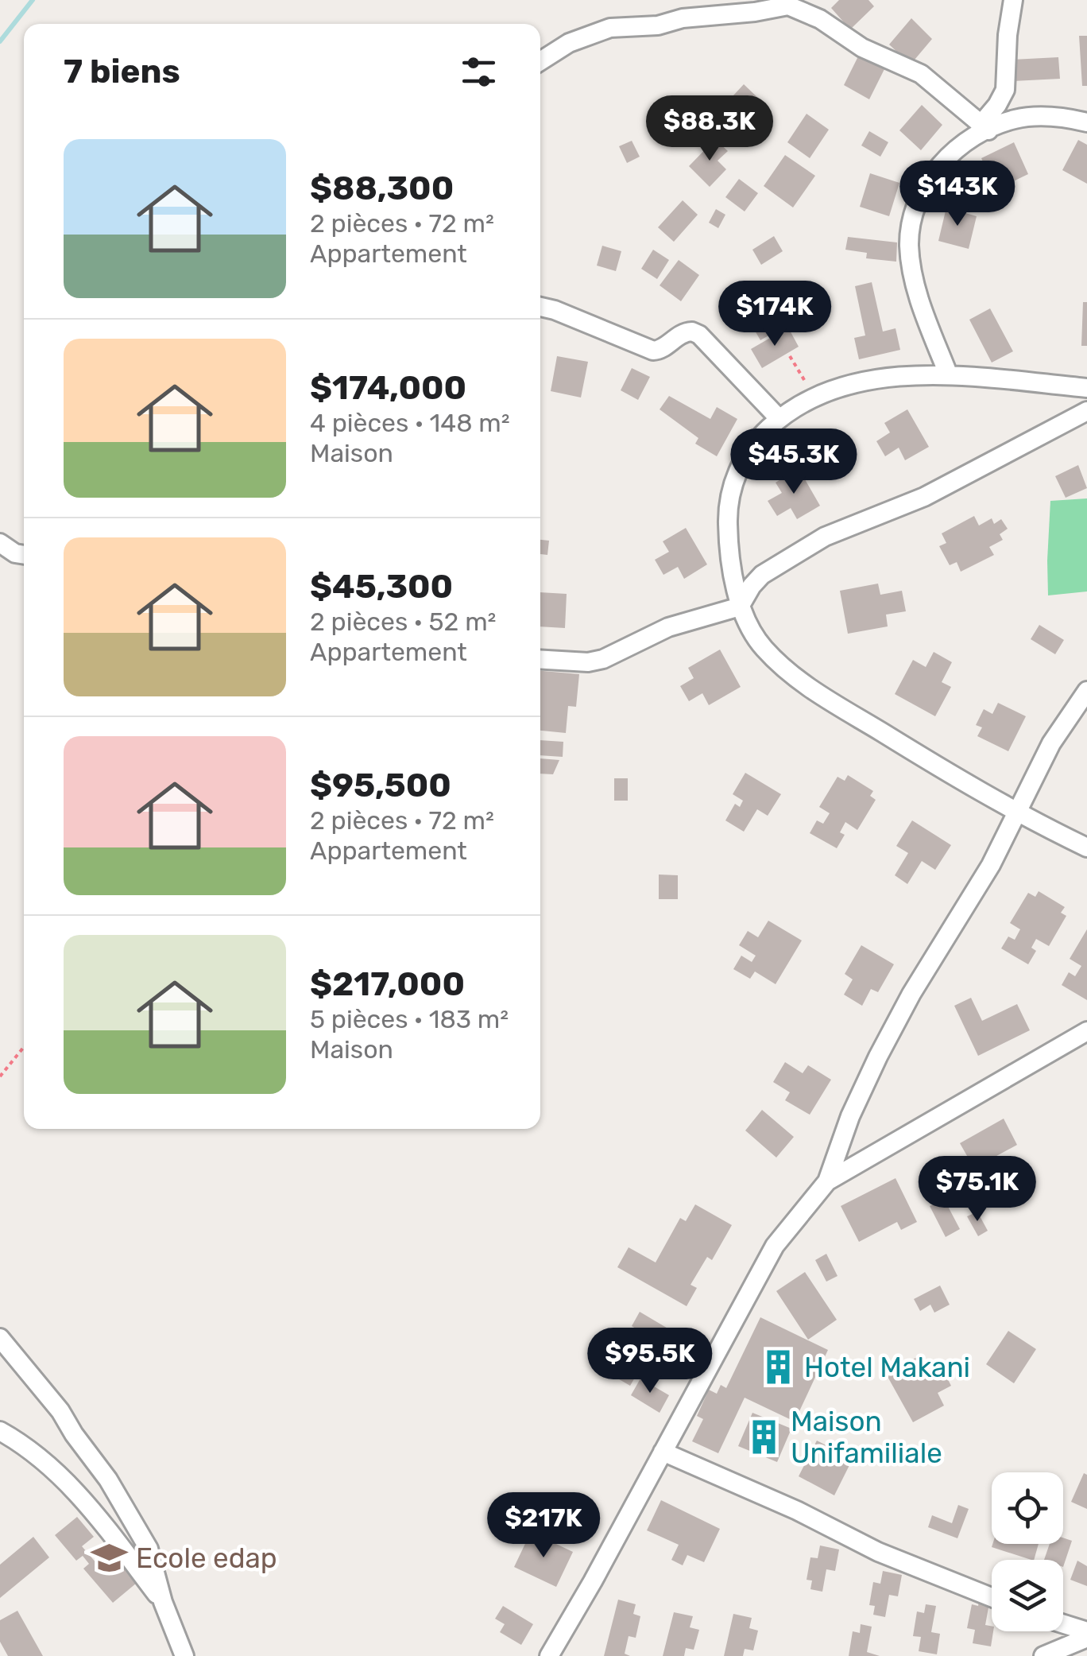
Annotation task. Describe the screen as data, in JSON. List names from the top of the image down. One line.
{"places":{"building":["Hotel Makani","Maison Unifamiliale"],"school or university":["Ecole edap"]},"page":{"heading":"7 biens","price":["$88.3K","$143K","$174K","$45.3K","$75.1K","$95.5K","$217K"],"list":[{"name":"$88,300","note":"2 pièces · 72 m² · Appartement"},{"name":"$174,000","note":"4 pièces · 148 m² · Maison"},{"name":"$45,300","note":"2 pièces · 52 m² · Appartement"},{"name":"$95,500","note":"2 pièces · 72 m² · Appartement"},{"name":"$217,000","note":"5 pièces · 183 m² · Maison"}]}}
